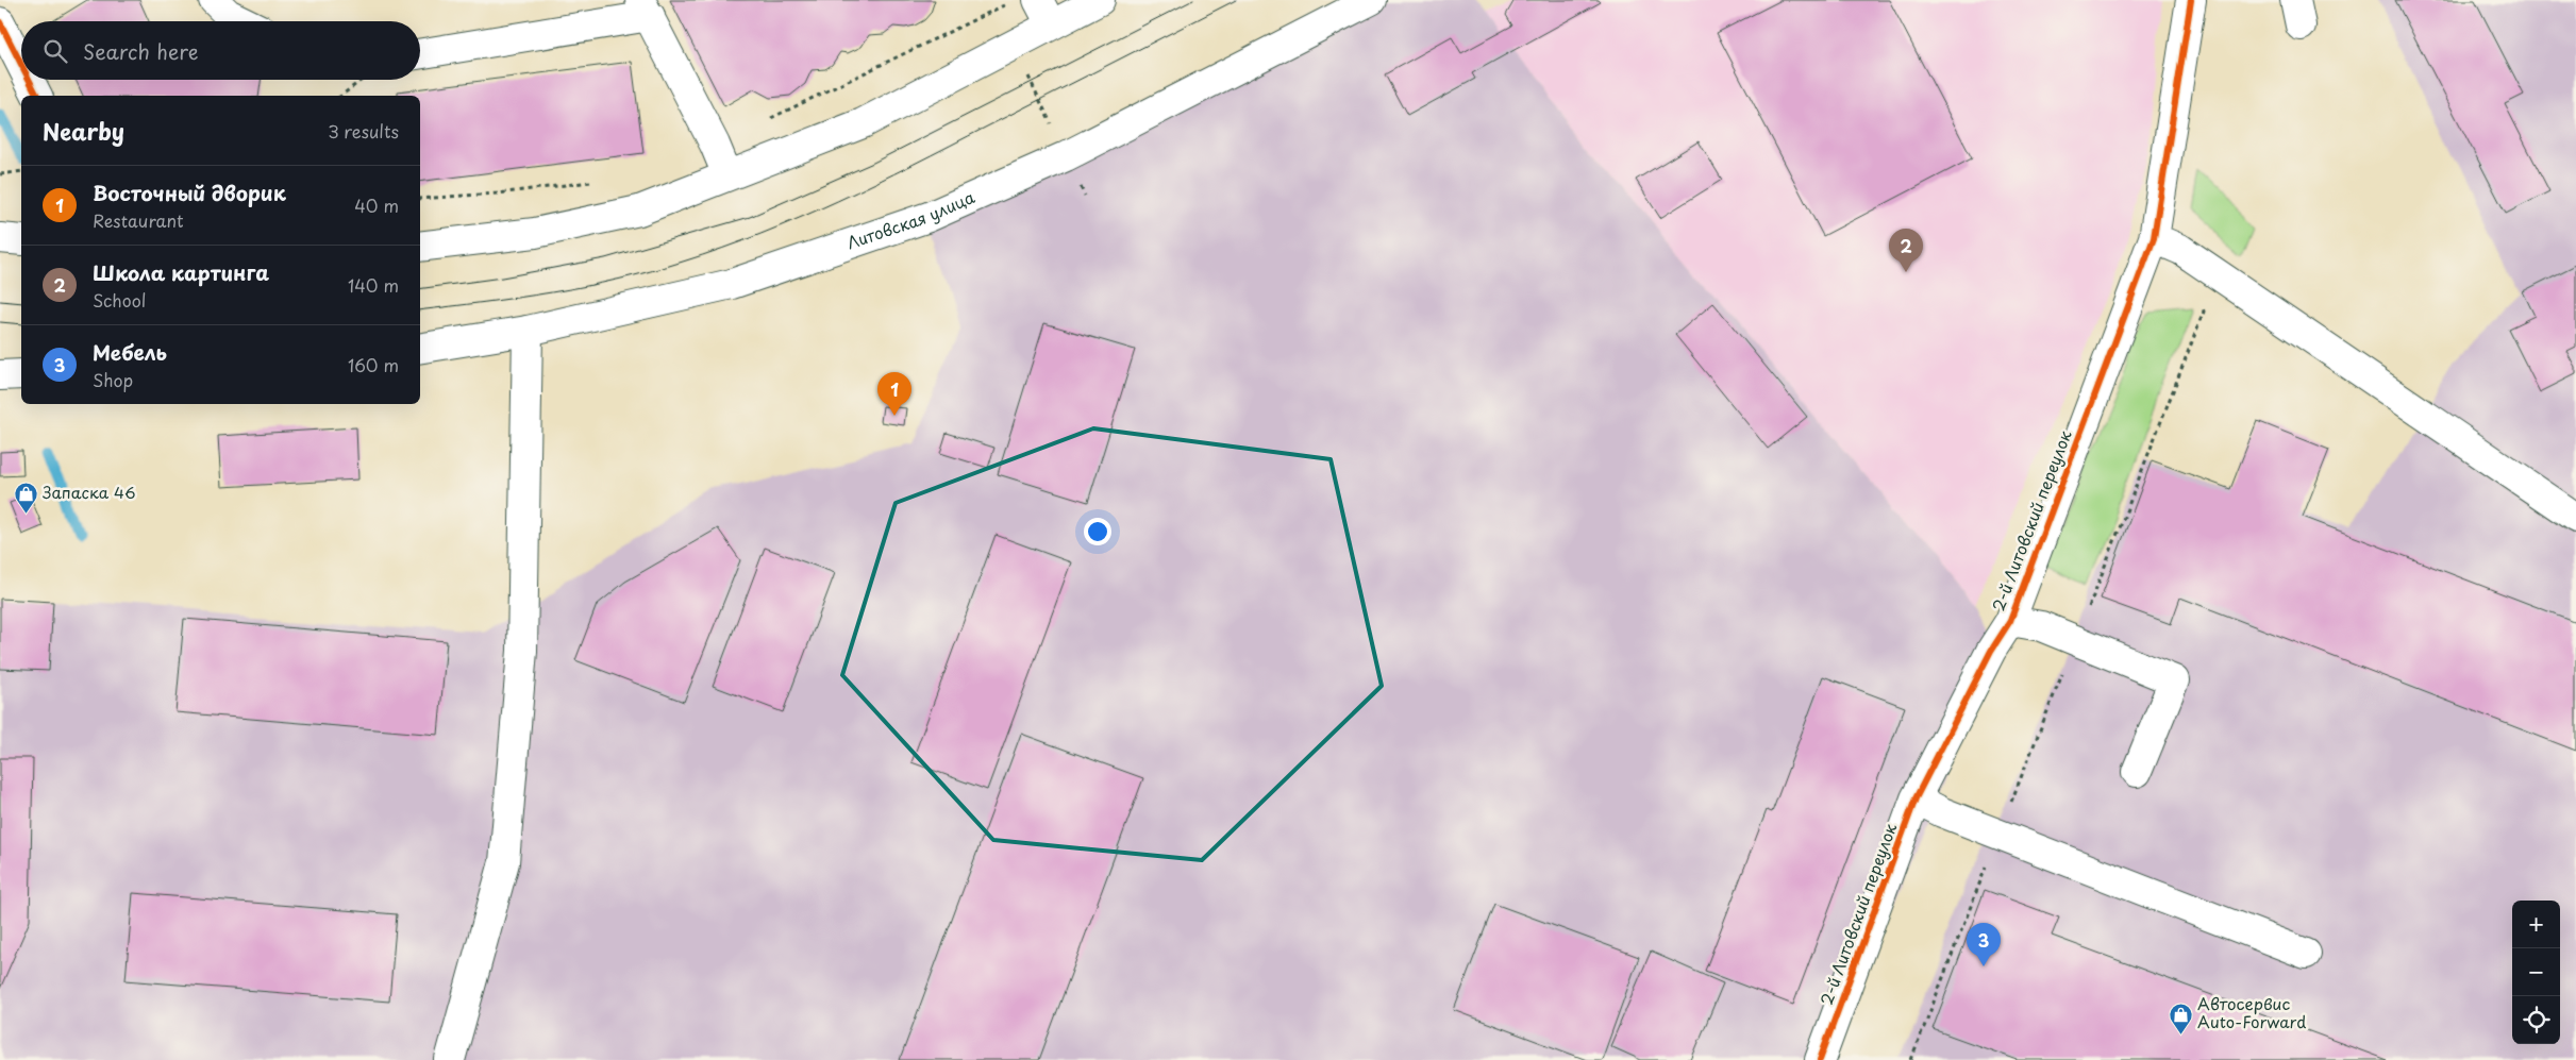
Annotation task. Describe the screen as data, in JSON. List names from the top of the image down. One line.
{"streets":{"main road":["Литовская улица","2-й Литовский переулок"]},"places":{"shop":["Запаска 46","Автосервис Auto-Forward"]},"page":{"search":"Search here","heading":["Nearby","3 results"],"list":[{"mark":"1","name":"Восточный дворик","note":"Restaurant","value":"40 m"},{"mark":"2","name":"Школа картинга","note":"School","value":"140 m"},{"mark":"3","name":"Мебель","note":"Shop","value":"160 m"}],"pins":["2","1","3"],"map_buttons":["+","−"]}}
